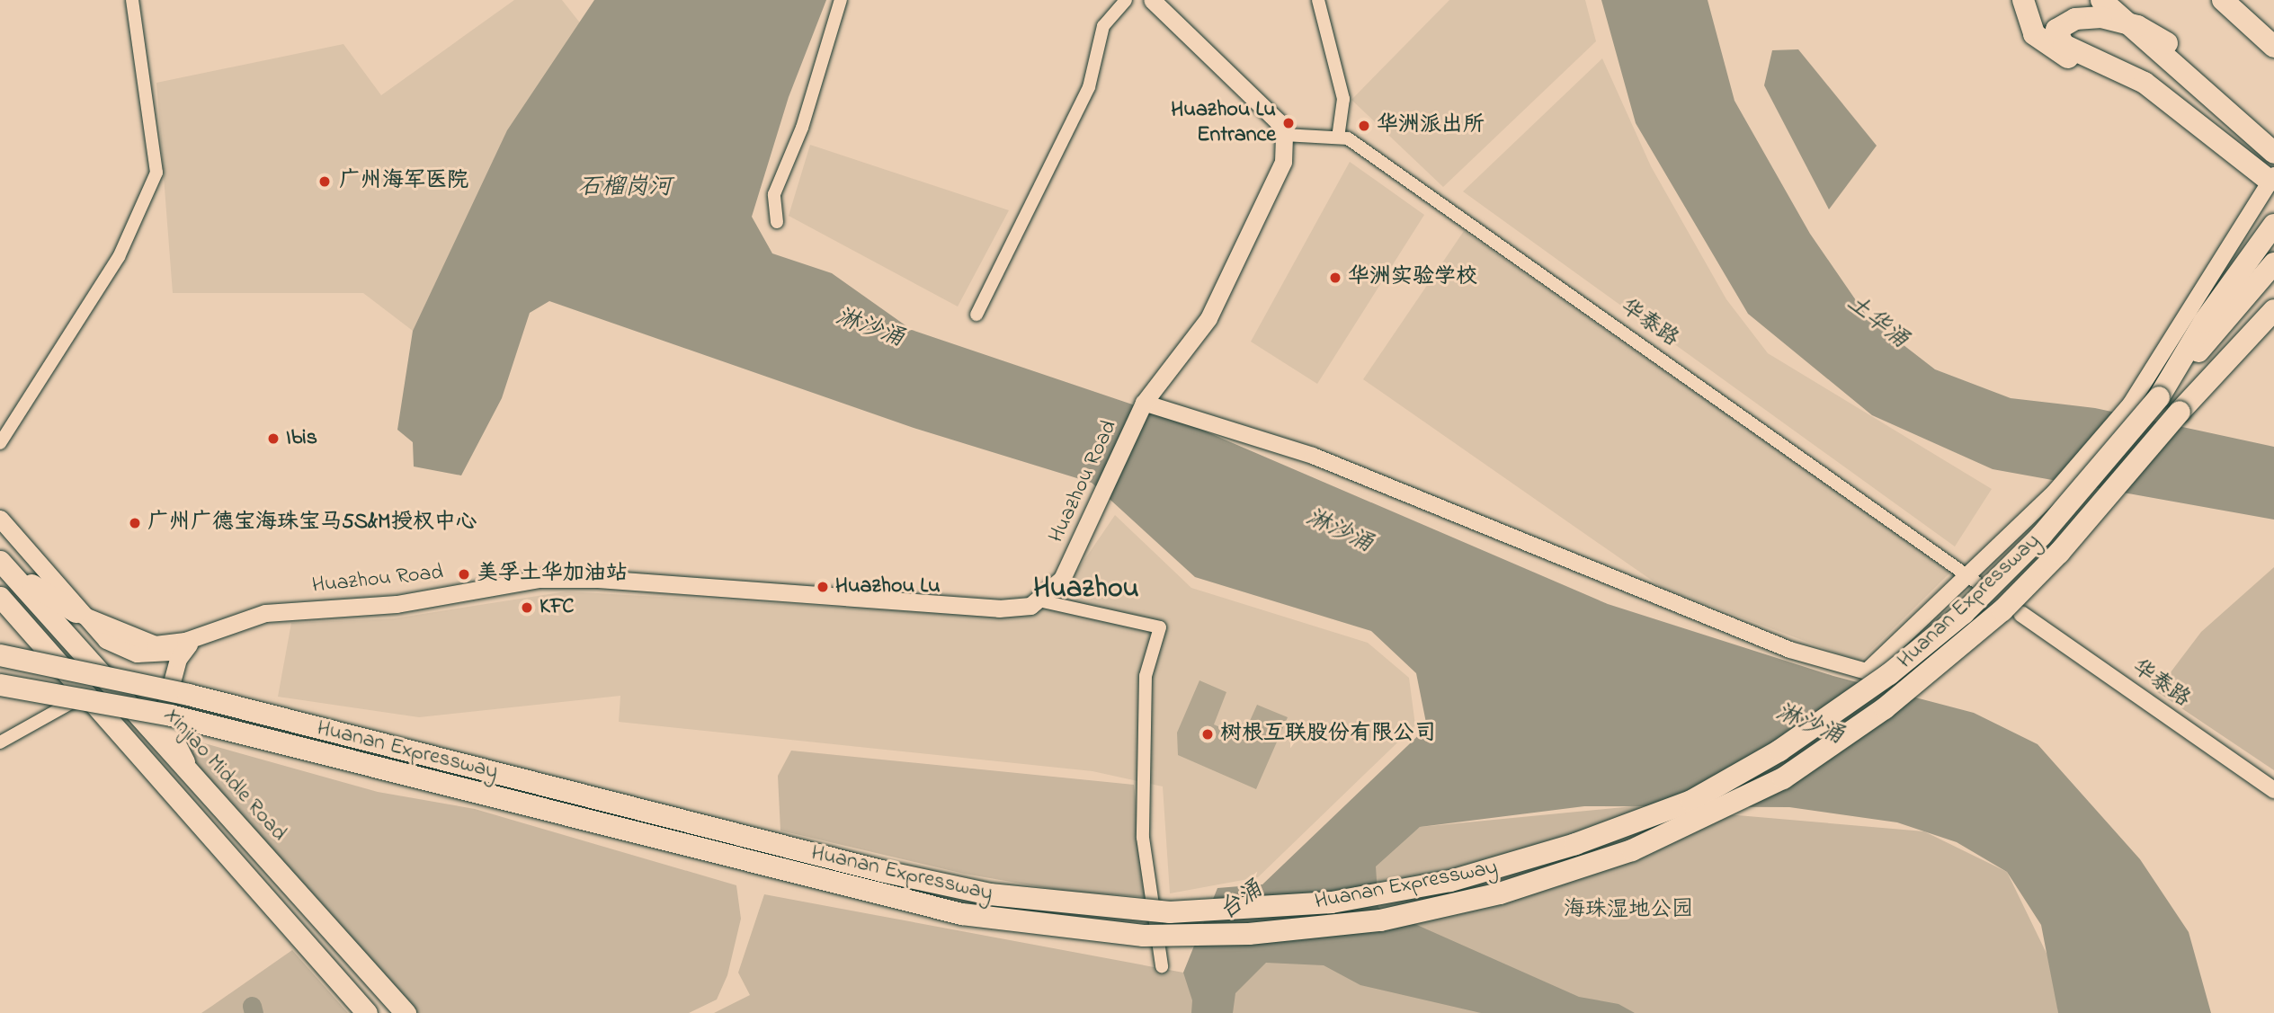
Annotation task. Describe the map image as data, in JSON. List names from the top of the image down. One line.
{"streets":{"highway":["Huanan Expressway","Xinjiao Middle Road"],"main road":["Huazhou Road"],"street":["华泰路"]},"crossings":[["华泰路","Huazhou Road"]],"districts":["Huazhou"],"water":["石榴岗河","土华涌","淋沙涌","台涌"],"parks":["海珠湿地公园"],"places":["Huazhou Lu Entrance","华洲派出所","广州海军医院","华洲实验学校","Ibis","广州广德宝海珠宝马5S&M授权中心","美孚土华加油站","Huazhou Lu","KFC","树根互联股份有限公司"]}
